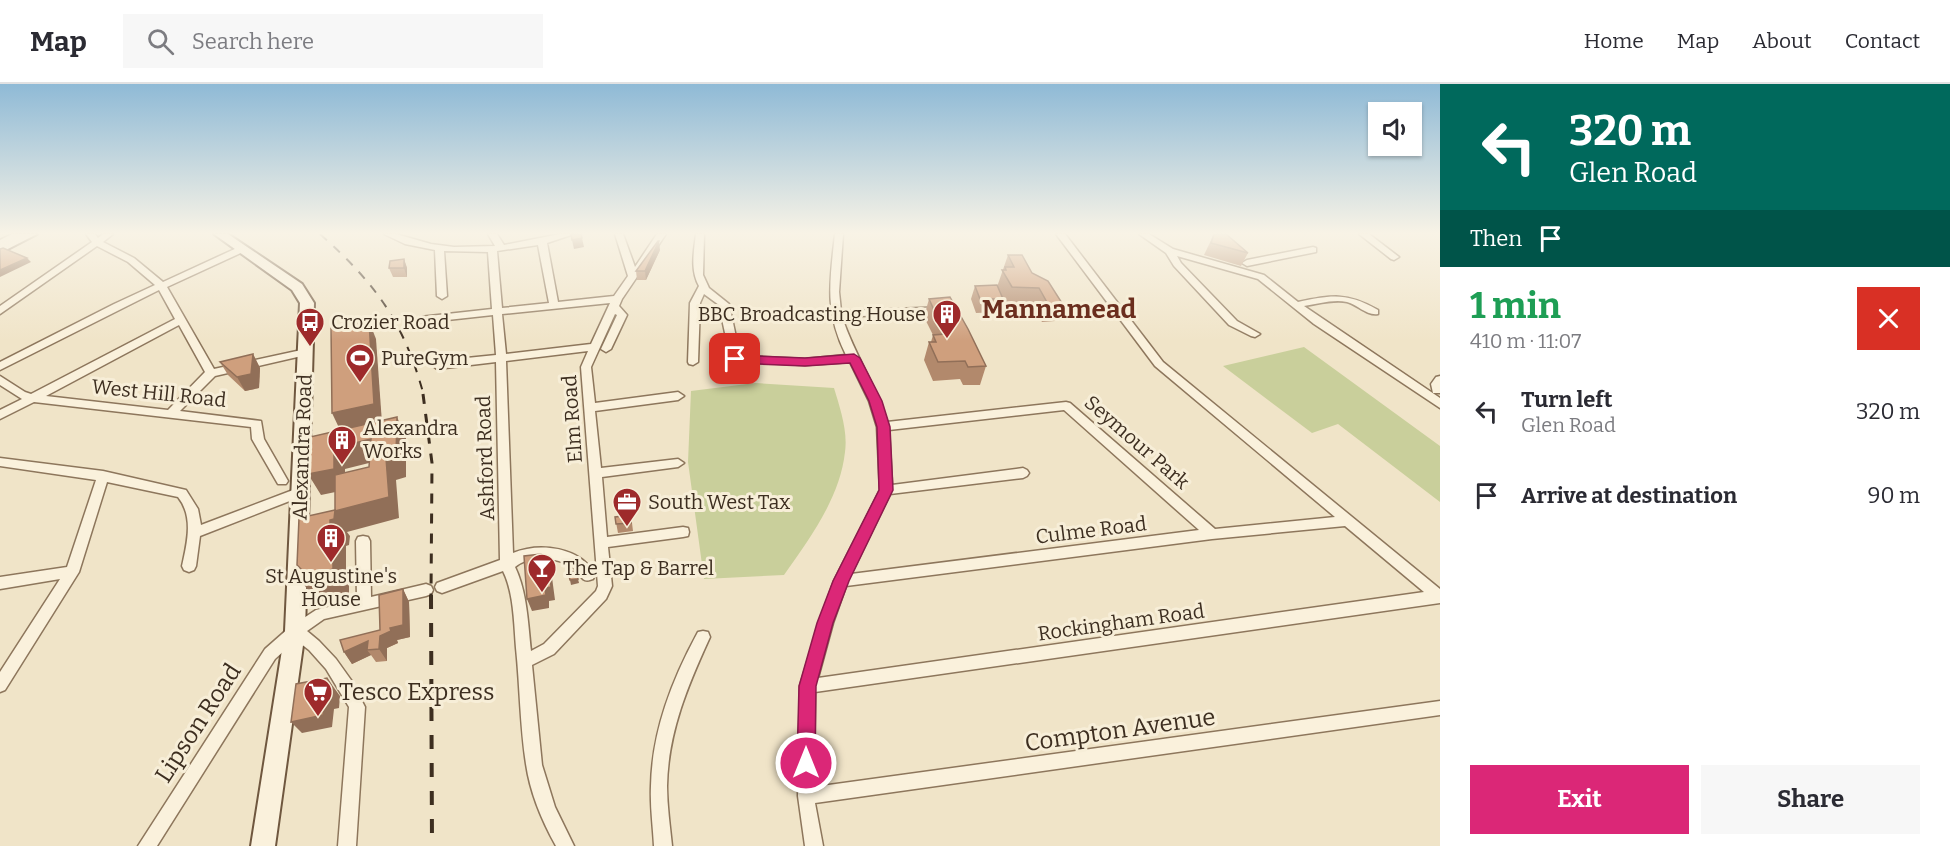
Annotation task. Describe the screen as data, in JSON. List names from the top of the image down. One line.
{"streets":{"main road":["Alexandra Road"],"street":["West Hill Road","Elm Road","Seymour Park","Ashford Road","Culme Road","Rockingham Road","Lipson Road","Compton Avenue"]},"crossings":[["West Hill Road","Alexandra Road"],["Elm Road","Ashford Road"],["Seymour Park","Culme Road"],["Alexandra Road","Lipson Road"]],"districts":["Mannamead"],"places":{"building":["BBC Broadcasting House","Alexandra Works","St Augustine's House"],"bus stop":["Crozier Road"],"sports":["PureGym"],"office":["South West Tax"],"bar":["The Tap & Barrel"],"supermarket":["Tesco Express"]},"page":{"header":"Map","search":"Search here","nav":["Home","Map","About","Contact"],"turn":["320 m","Glen Road"],"then":"Then","heading":["1 min","410 m · 11:07"],"list":[{"name":"Turn left","note":"Glen Road","value":"320 m"},{"name":"Arrive at destination","value":"90 m"}],"buttons":["Exit","Share"]}}
